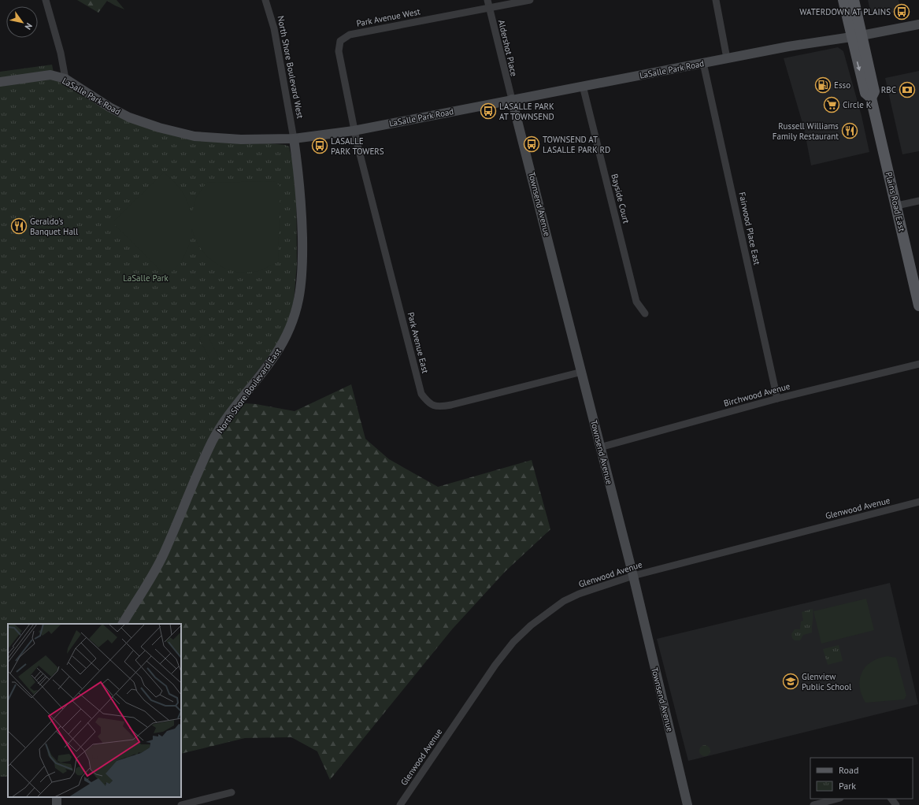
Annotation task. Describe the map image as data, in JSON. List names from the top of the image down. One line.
{"streets":{"main road":["Plains Road East"],"street":["Park Avenue West","Aldershot Place","North Shore Boulevard West","LaSalle Park Road","Bayside Court","Townsend Avenue","Fairwood Place East","Park Avenue East","North Shore Boulevard East","Birchwood Avenue","Glenwood Avenue"]},"crossings":[["Park Avenue West","Aldershot Place"],["Park Avenue West","LaSalle Park Road"],["Park Avenue West","Park Avenue East"],["Aldershot Place","LaSalle Park Road"],["Aldershot Place","Townsend Avenue"],["North Shore Boulevard West","LaSalle Park Road"],["North Shore Boulevard West","North Shore Boulevard East"],["LaSalle Park Road","Bayside Court"],["LaSalle Park Road","Plains Road East"],["LaSalle Park Road","Townsend Avenue"],["LaSalle Park Road","Fairwood Place East"],["LaSalle Park Road","Park Avenue East"],["LaSalle Park Road","North Shore Boulevard East"],["Townsend Avenue","Park Avenue East"],["Townsend Avenue","Birchwood Avenue"],["Townsend Avenue","Glenwood Avenue"],["Fairwood Place East","Birchwood Avenue"]],"parks":["LaSalle Park"],"places":{"bus stop":["WATERDOWN AT PLAINS","LASALLE PARK AT TOWNSEND","TOWNSEND AT LASALLE PARK RD","LASALLE PARK TOWERS"],"fuel station":["Esso"],"bank":["RBC"],"supermarket":["Circle K"],"restaurant":["Russell Williams Family Restaurant","Geraldo's Banquet Hall"],"school or university":["Glenview Public School"]},"legend":["Road","Park"],"north":"bottom right"}
